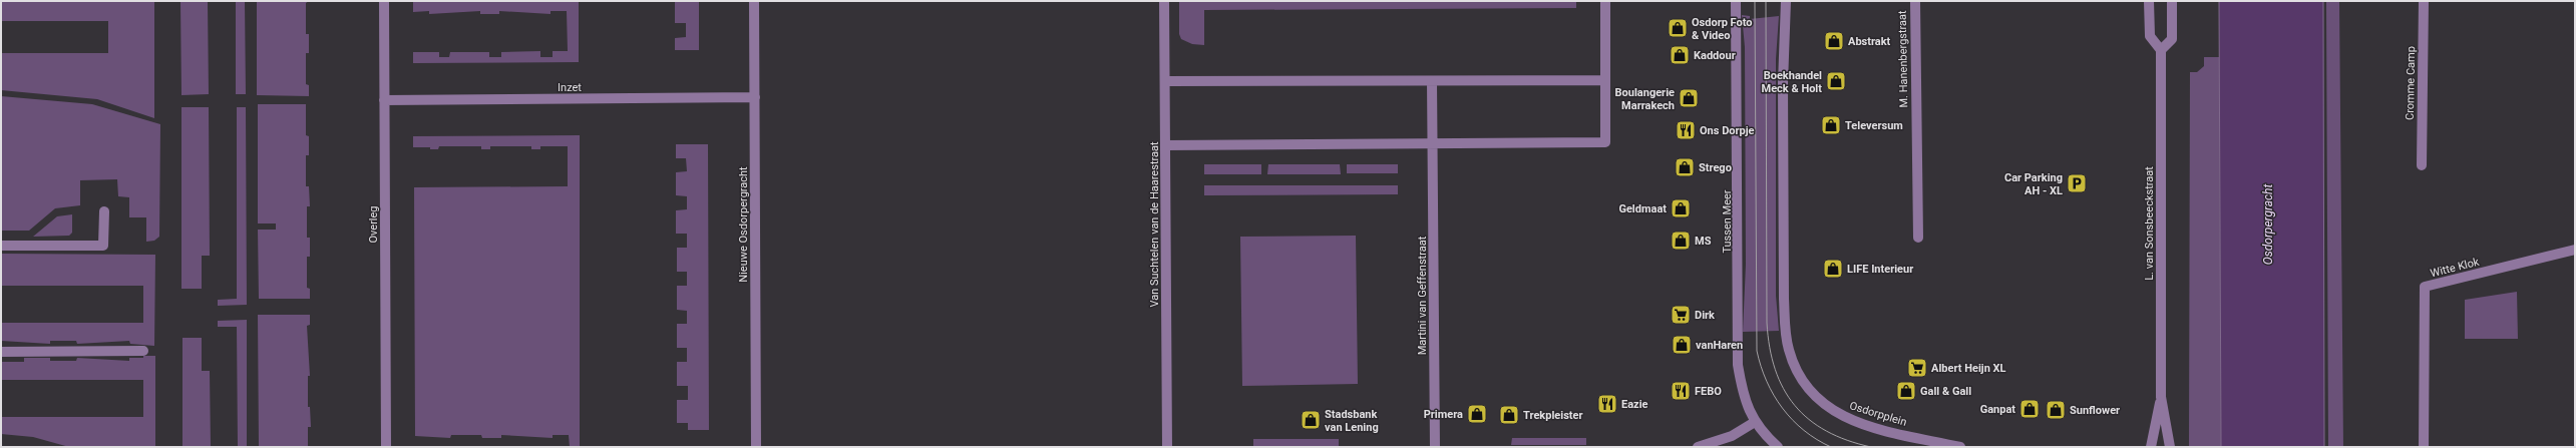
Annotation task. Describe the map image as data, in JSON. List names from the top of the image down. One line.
{"streets":{"street":["M. Hanenbergstraat","Cromme Camp","Inzet","Tussen Meer","L. van Sonsbeeckstraat","Overleg","Nieuwe Osdorpergracht","Van Suchtelen van de Haarestraat","Witte Klok","Martini van Geffenstraat","Osdorpplein"]},"crossings":[["Inzet","Overleg"],["Inzet","Nieuwe Osdorpergracht"]],"water":["Osdorpergracht"],"places":{"shop":["Osdorp Foto & Video","Abstrakt","Kaddour","Boekhandel Meck & Holt","Boulangerie Marrakech","Televersum","Strego","Geldmaat","MS","LIFE Interieur","vanHaren","Gall & Gall","Ganpat","Sunflower","Primera","Trekpleister","Stadsbank van Lening"],"restaurant":["Ons Dorpje","FEBO","Eazie"],"parking":["Car Parking AH - XL"],"supermarket":["Dirk","Albert Heijn XL"]}}
